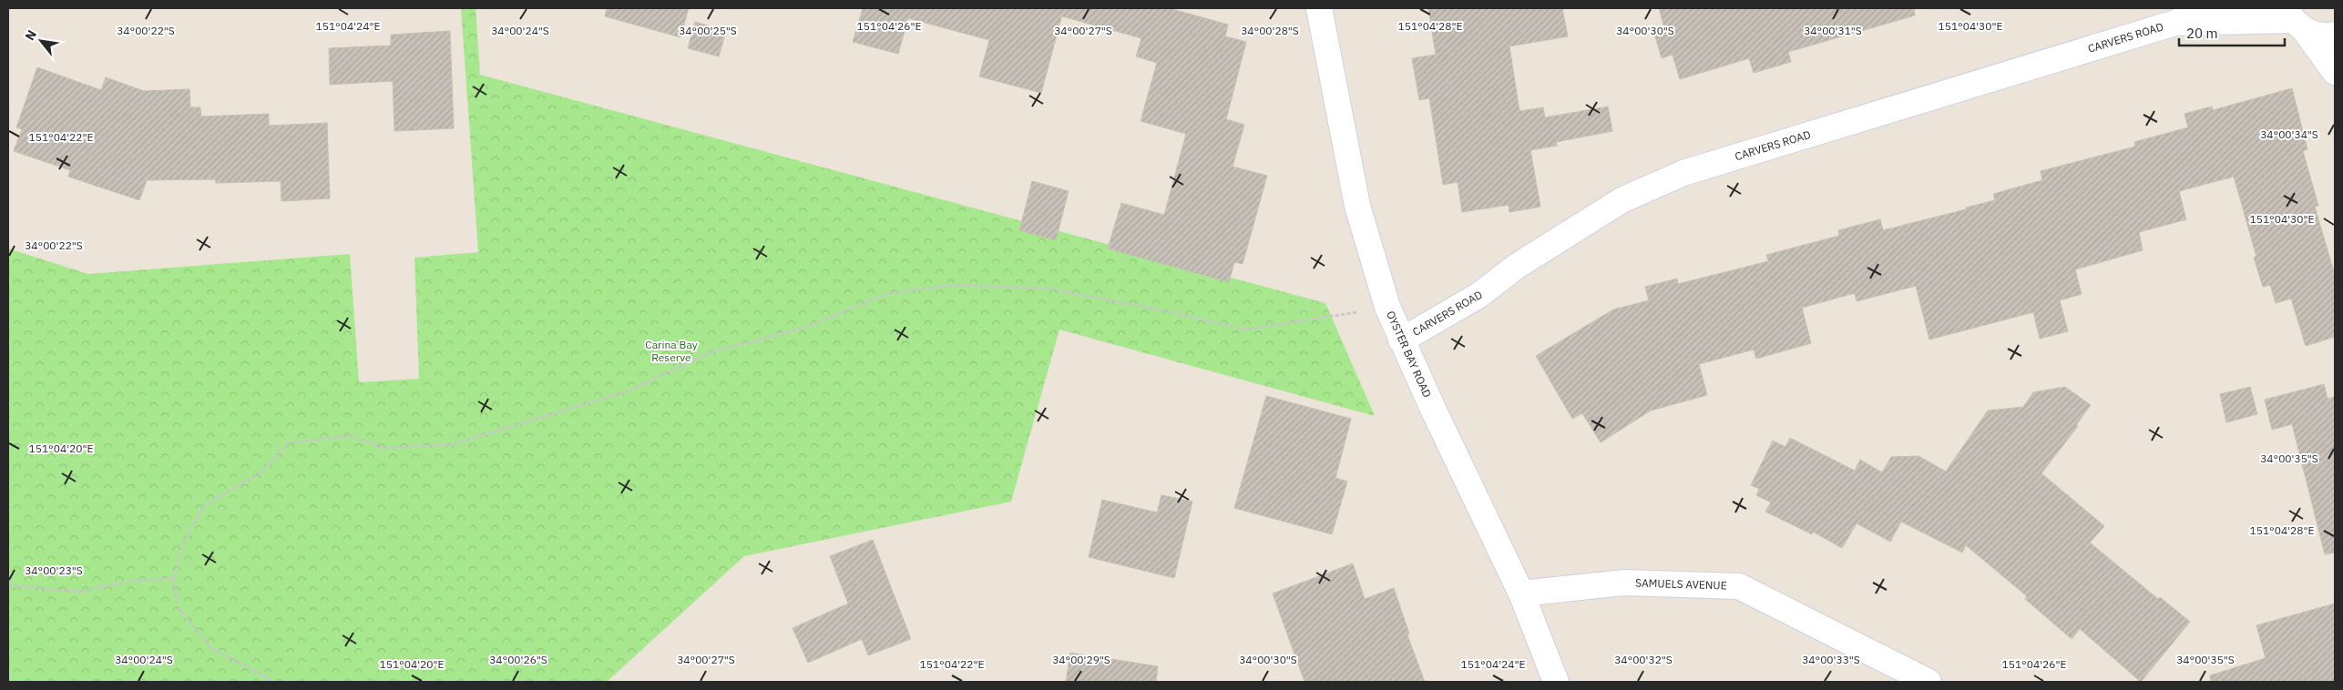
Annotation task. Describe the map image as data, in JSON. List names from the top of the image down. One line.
{"streets":{"street":["CARVERS ROAD","OYSTER BAY ROAD","SAMUELS AVENUE"]},"crossings":[["CARVERS ROAD","OYSTER BAY ROAD"],["OYSTER BAY ROAD","SAMUELS AVENUE"]],"parks":["Carina Bay Reserve"],"scale_bar":"20 m","north":"top left","coordinates":["151°04'24\"E","151°04'26\"E","151°04'28\"E","151°04'30\"E","34°00'22\"S","34°00'24\"S","34°00'25\"S","34°00'30\"S","34°00'31\"S","34°00'27\"S","34°00'28\"S","34°00'34\"S","151°04'22\"E","151°04'20\"E","34°00'35\"S","34°00'23\"S","34°00'26\"S","34°00'29\"S","34°00'32\"S","34°00'33\"S"]}
